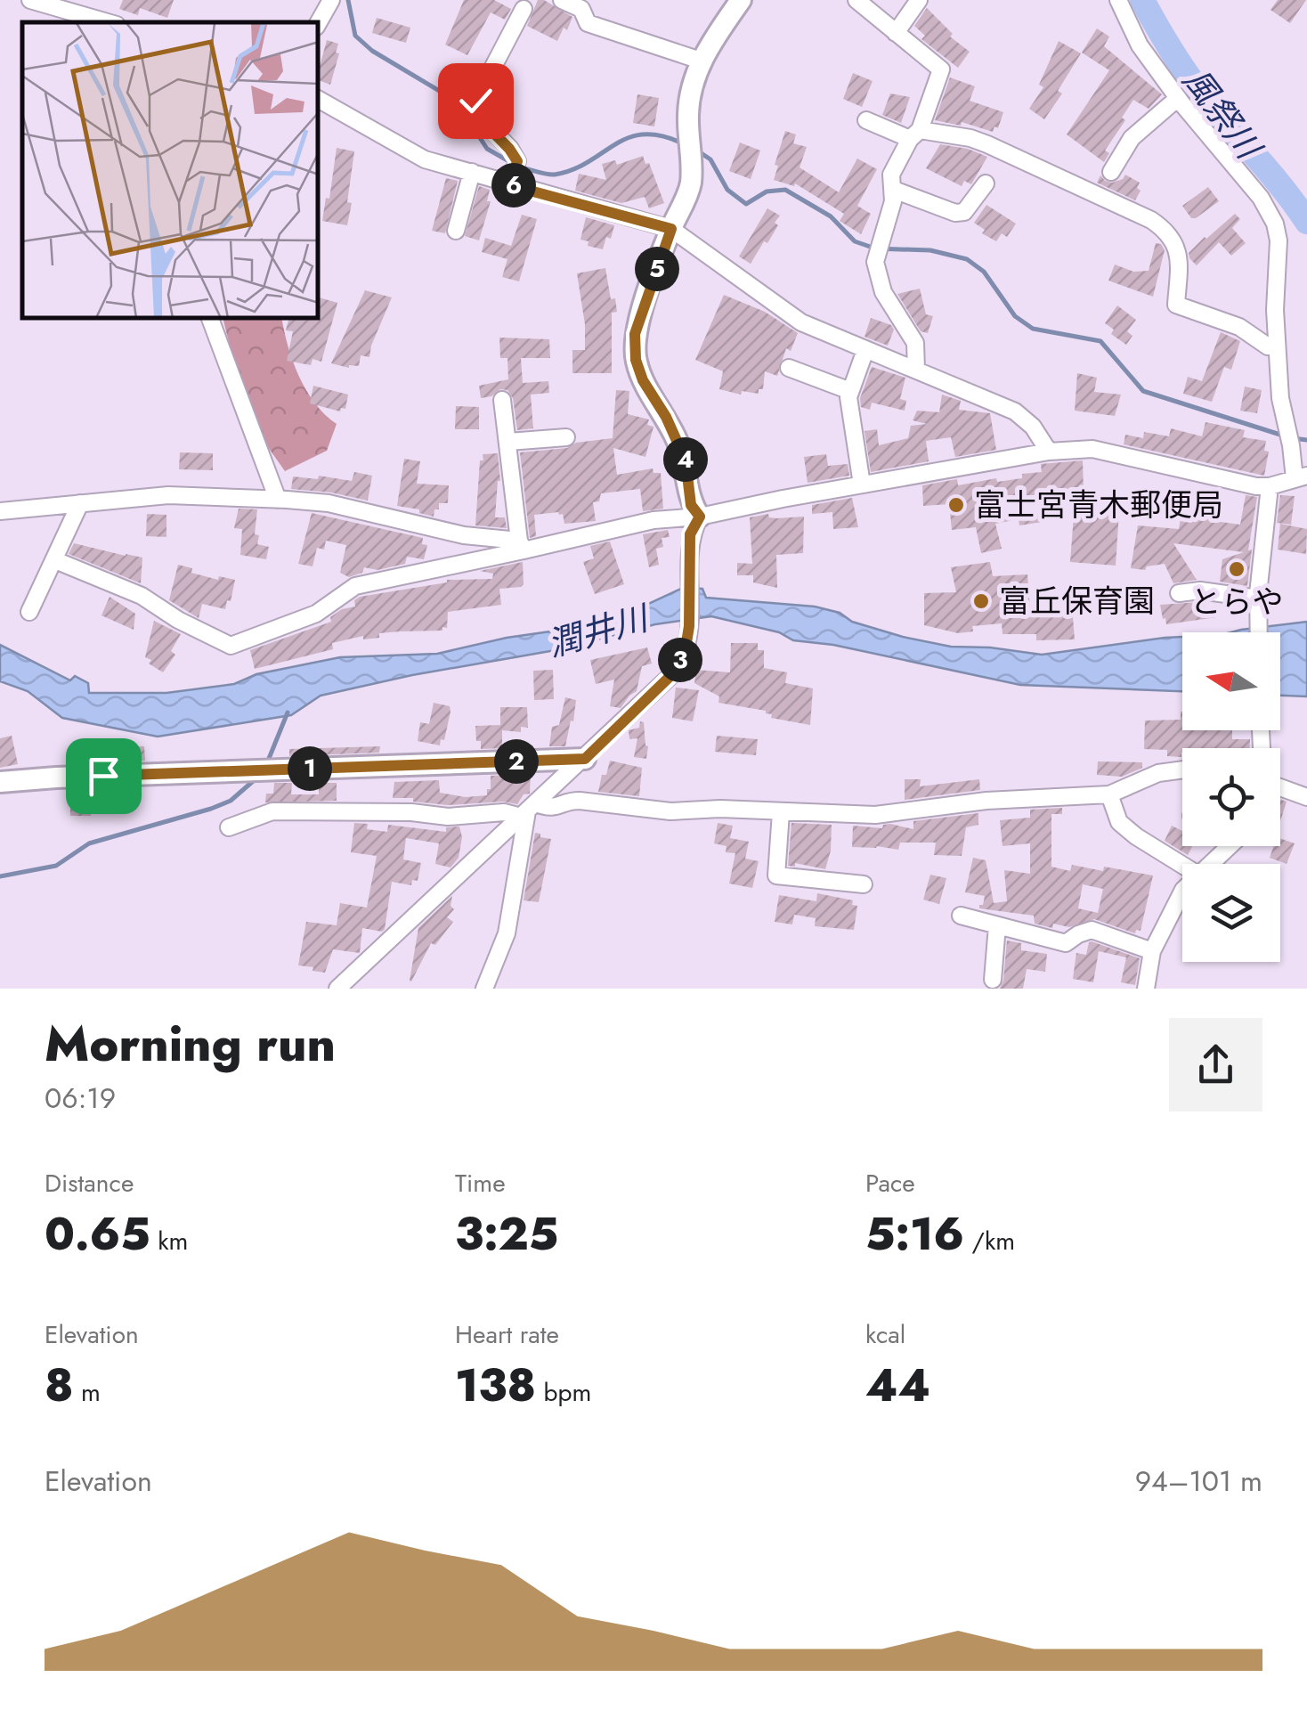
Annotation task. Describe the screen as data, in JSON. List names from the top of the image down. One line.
{"water":["風祭川","潤井川"],"places":["富士宮青木郵便局","とらや","富丘保育園"],"north":"left","page":{"pins":["6","5","4","3","2","1"],"heading":["Morning run","06:19"],"stats":[["Distance","0.65 km"],["Time","3:25"],["Pace","5:16 /km"],["Elevation","8 m"],["Heart rate","138 bpm"],["kcal","44"]],"chart":["Elevation","94–101 m"]}}
